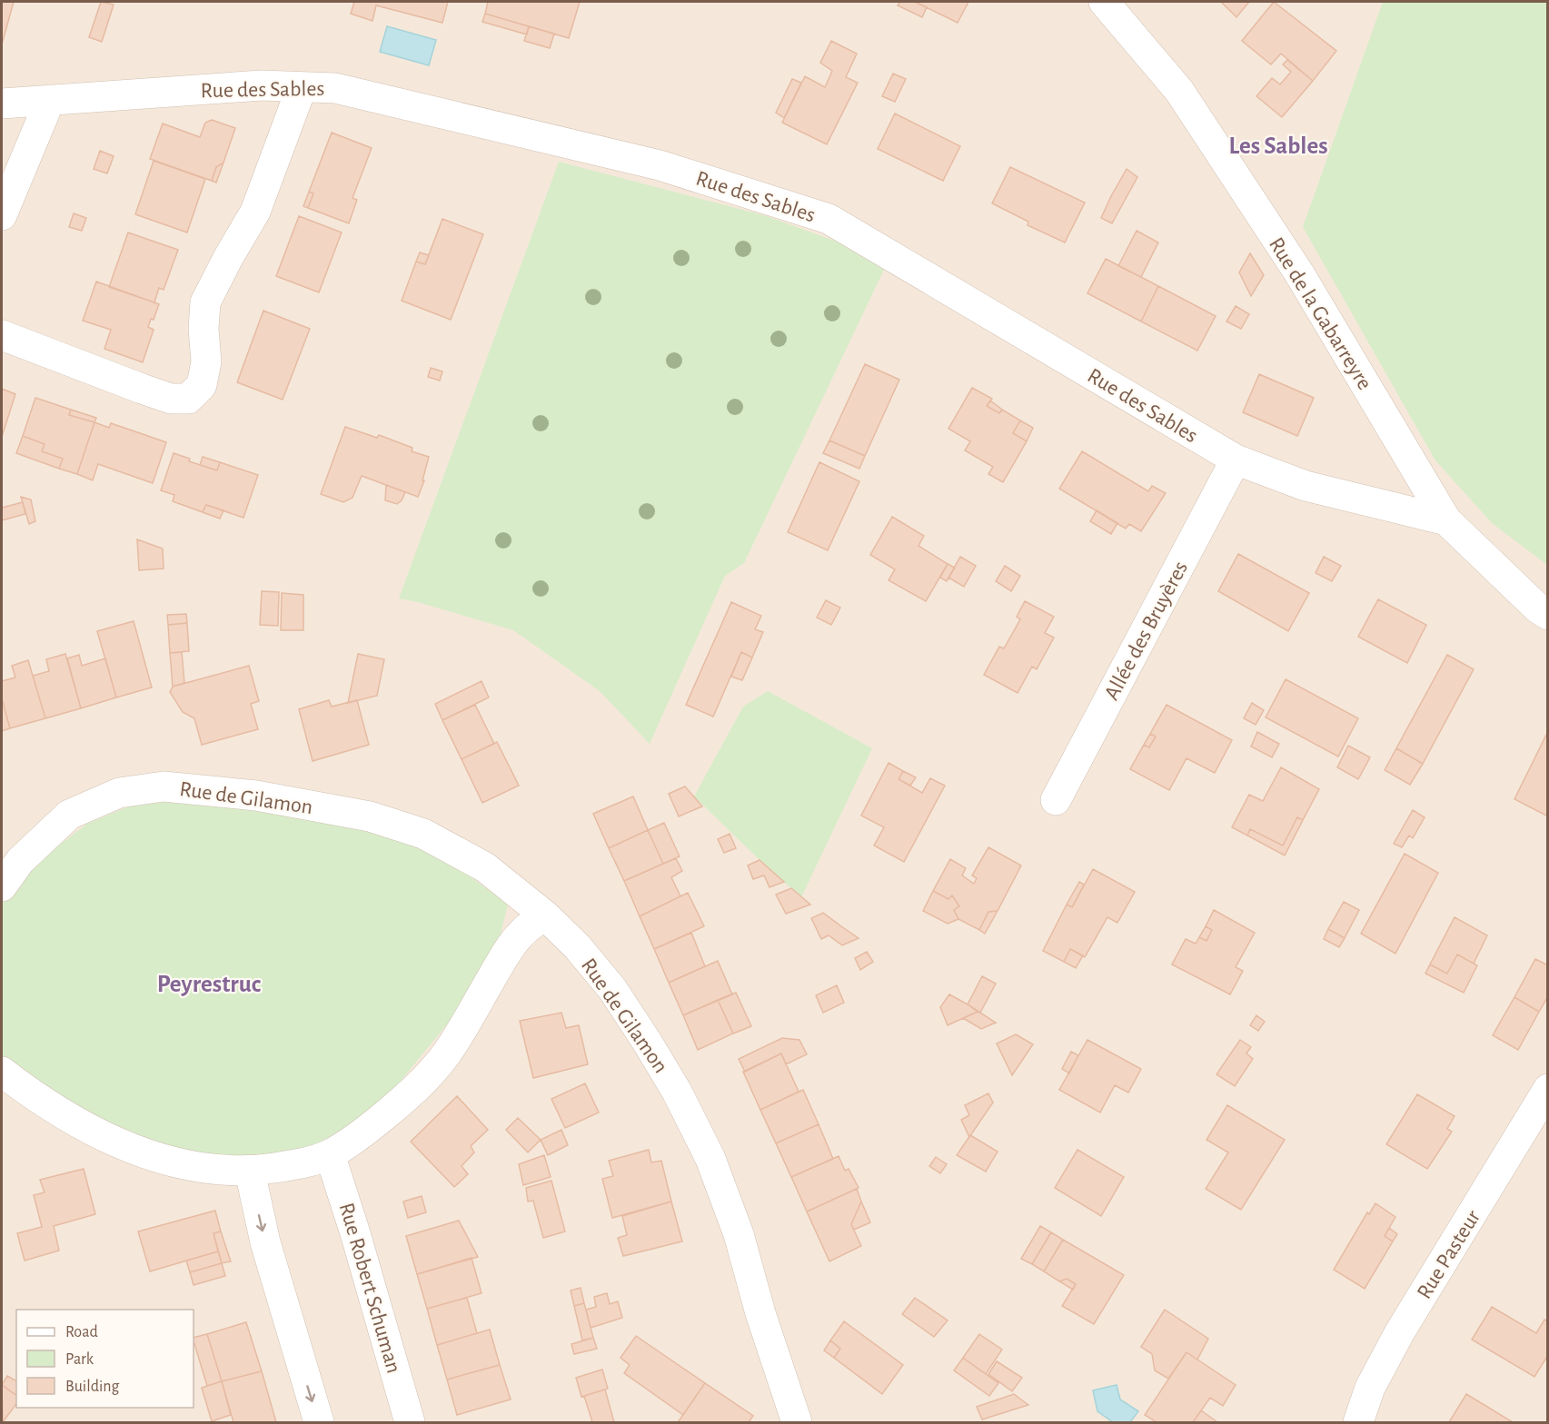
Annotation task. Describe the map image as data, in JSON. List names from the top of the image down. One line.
{"streets":{"street":["Rue des Sables","Rue de la Gabarreyre","Allée des Bruyères","Rue de Gilamon","Rue Pasteur","Rue Robert Schuman"]},"crossings":[["Rue des Sables","Rue de la Gabarreyre"],["Rue des Sables","Allée des Bruyères"]],"districts":["Les Sables","Peyrestruc"],"legend":["Road","Park","Building"]}
